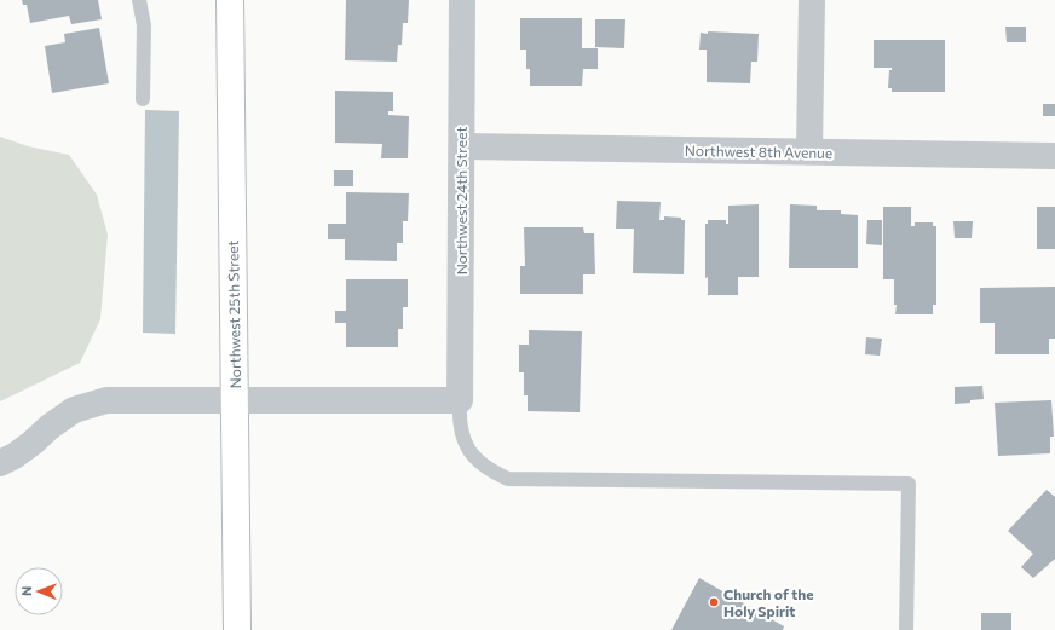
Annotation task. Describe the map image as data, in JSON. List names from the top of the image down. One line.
{"streets":{"street":["Northwest 8th Avenue","Northwest 24th Street","Northwest 25th Street"]},"crossings":[["Northwest 8th Avenue","Northwest 24th Street"]],"places":["Church of the Holy Spirit"],"north":"left"}
